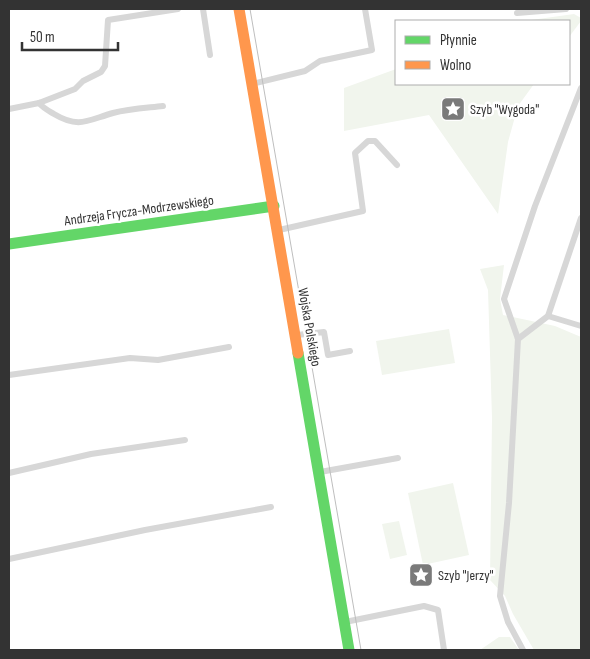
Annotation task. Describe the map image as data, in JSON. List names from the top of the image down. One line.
{"streets":{"main road":["Andrzeja Frycza-Modrzewskiego","Wojska Polskiego"]},"crossings":[["Andrzeja Frycza-Modrzewskiego","Wojska Polskiego"]],"places":{"place":["Szyb \"Wygoda\"","Szyb \"Jerzy\""]},"legend":["Płynnie","Wolno"],"scale_bar":"50 m"}
